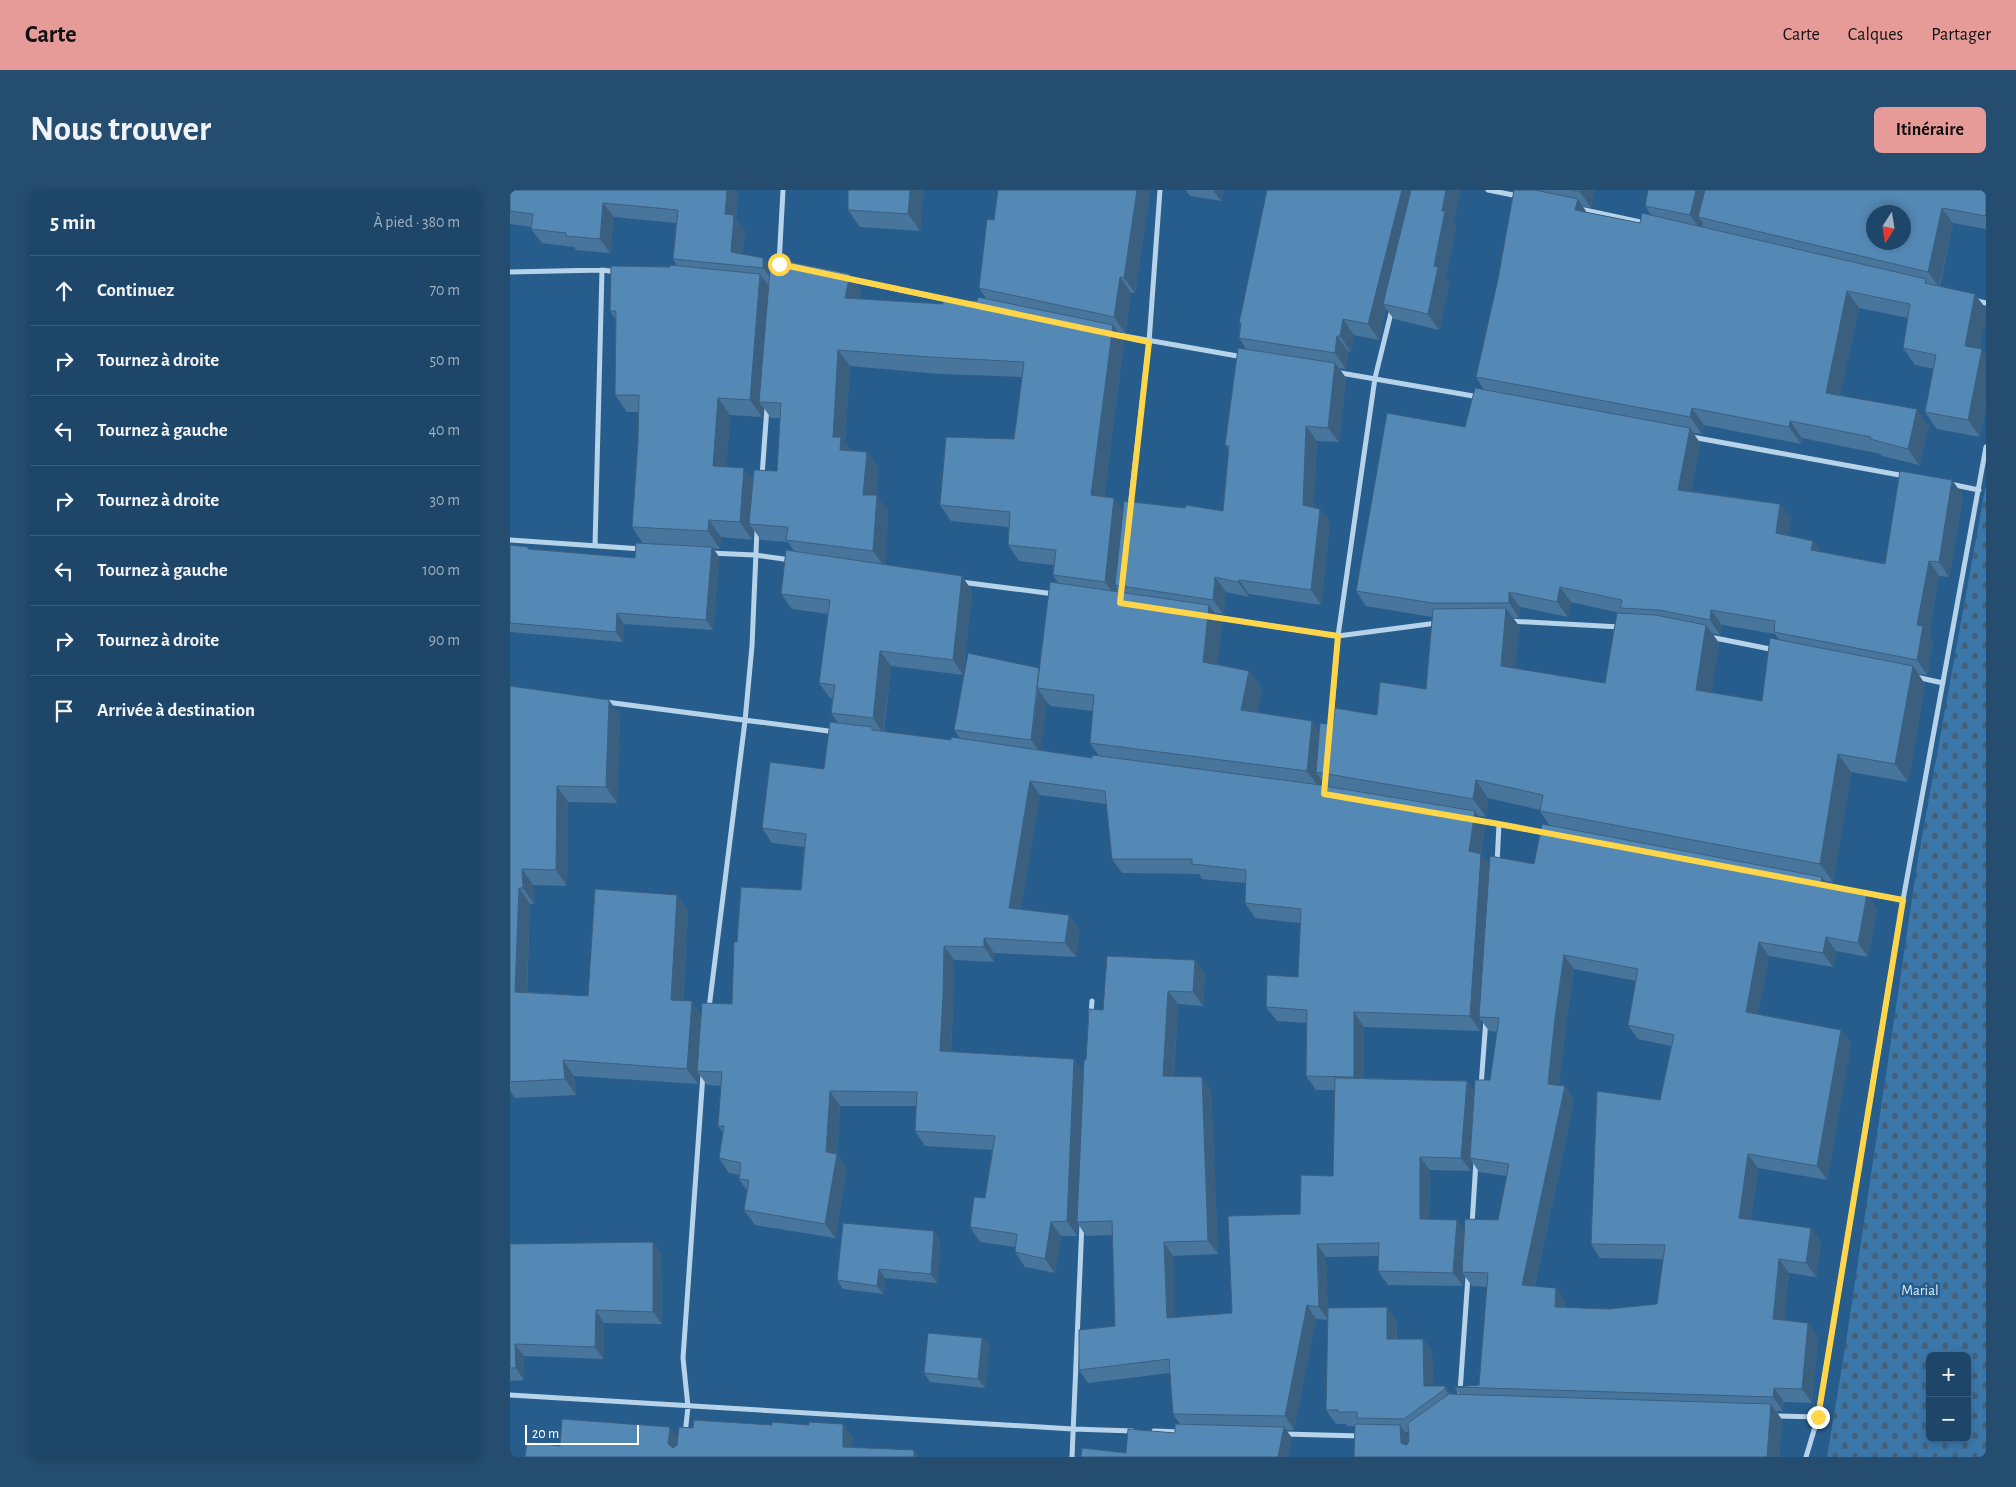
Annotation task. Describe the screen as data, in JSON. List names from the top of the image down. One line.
{"parks":["Marial"],"scale_bar":"20 m","north":"bottom","page":{"header":"Carte","nav":["Carte","Calques","Partager"],"buttons":"Itinéraire","title":"Nous trouver","heading":["5 min","À pied · 380 m"],"list":[["Continuez","70 m"],["Tournez à droite","50 m"],["Tournez à gauche","40 m"],["Tournez à droite","30 m"],["Tournez à gauche","100 m"],["Tournez à droite","90 m"],"Arrivée à destination"],"map_buttons":["+","−"],"scale":"20 m"}}
